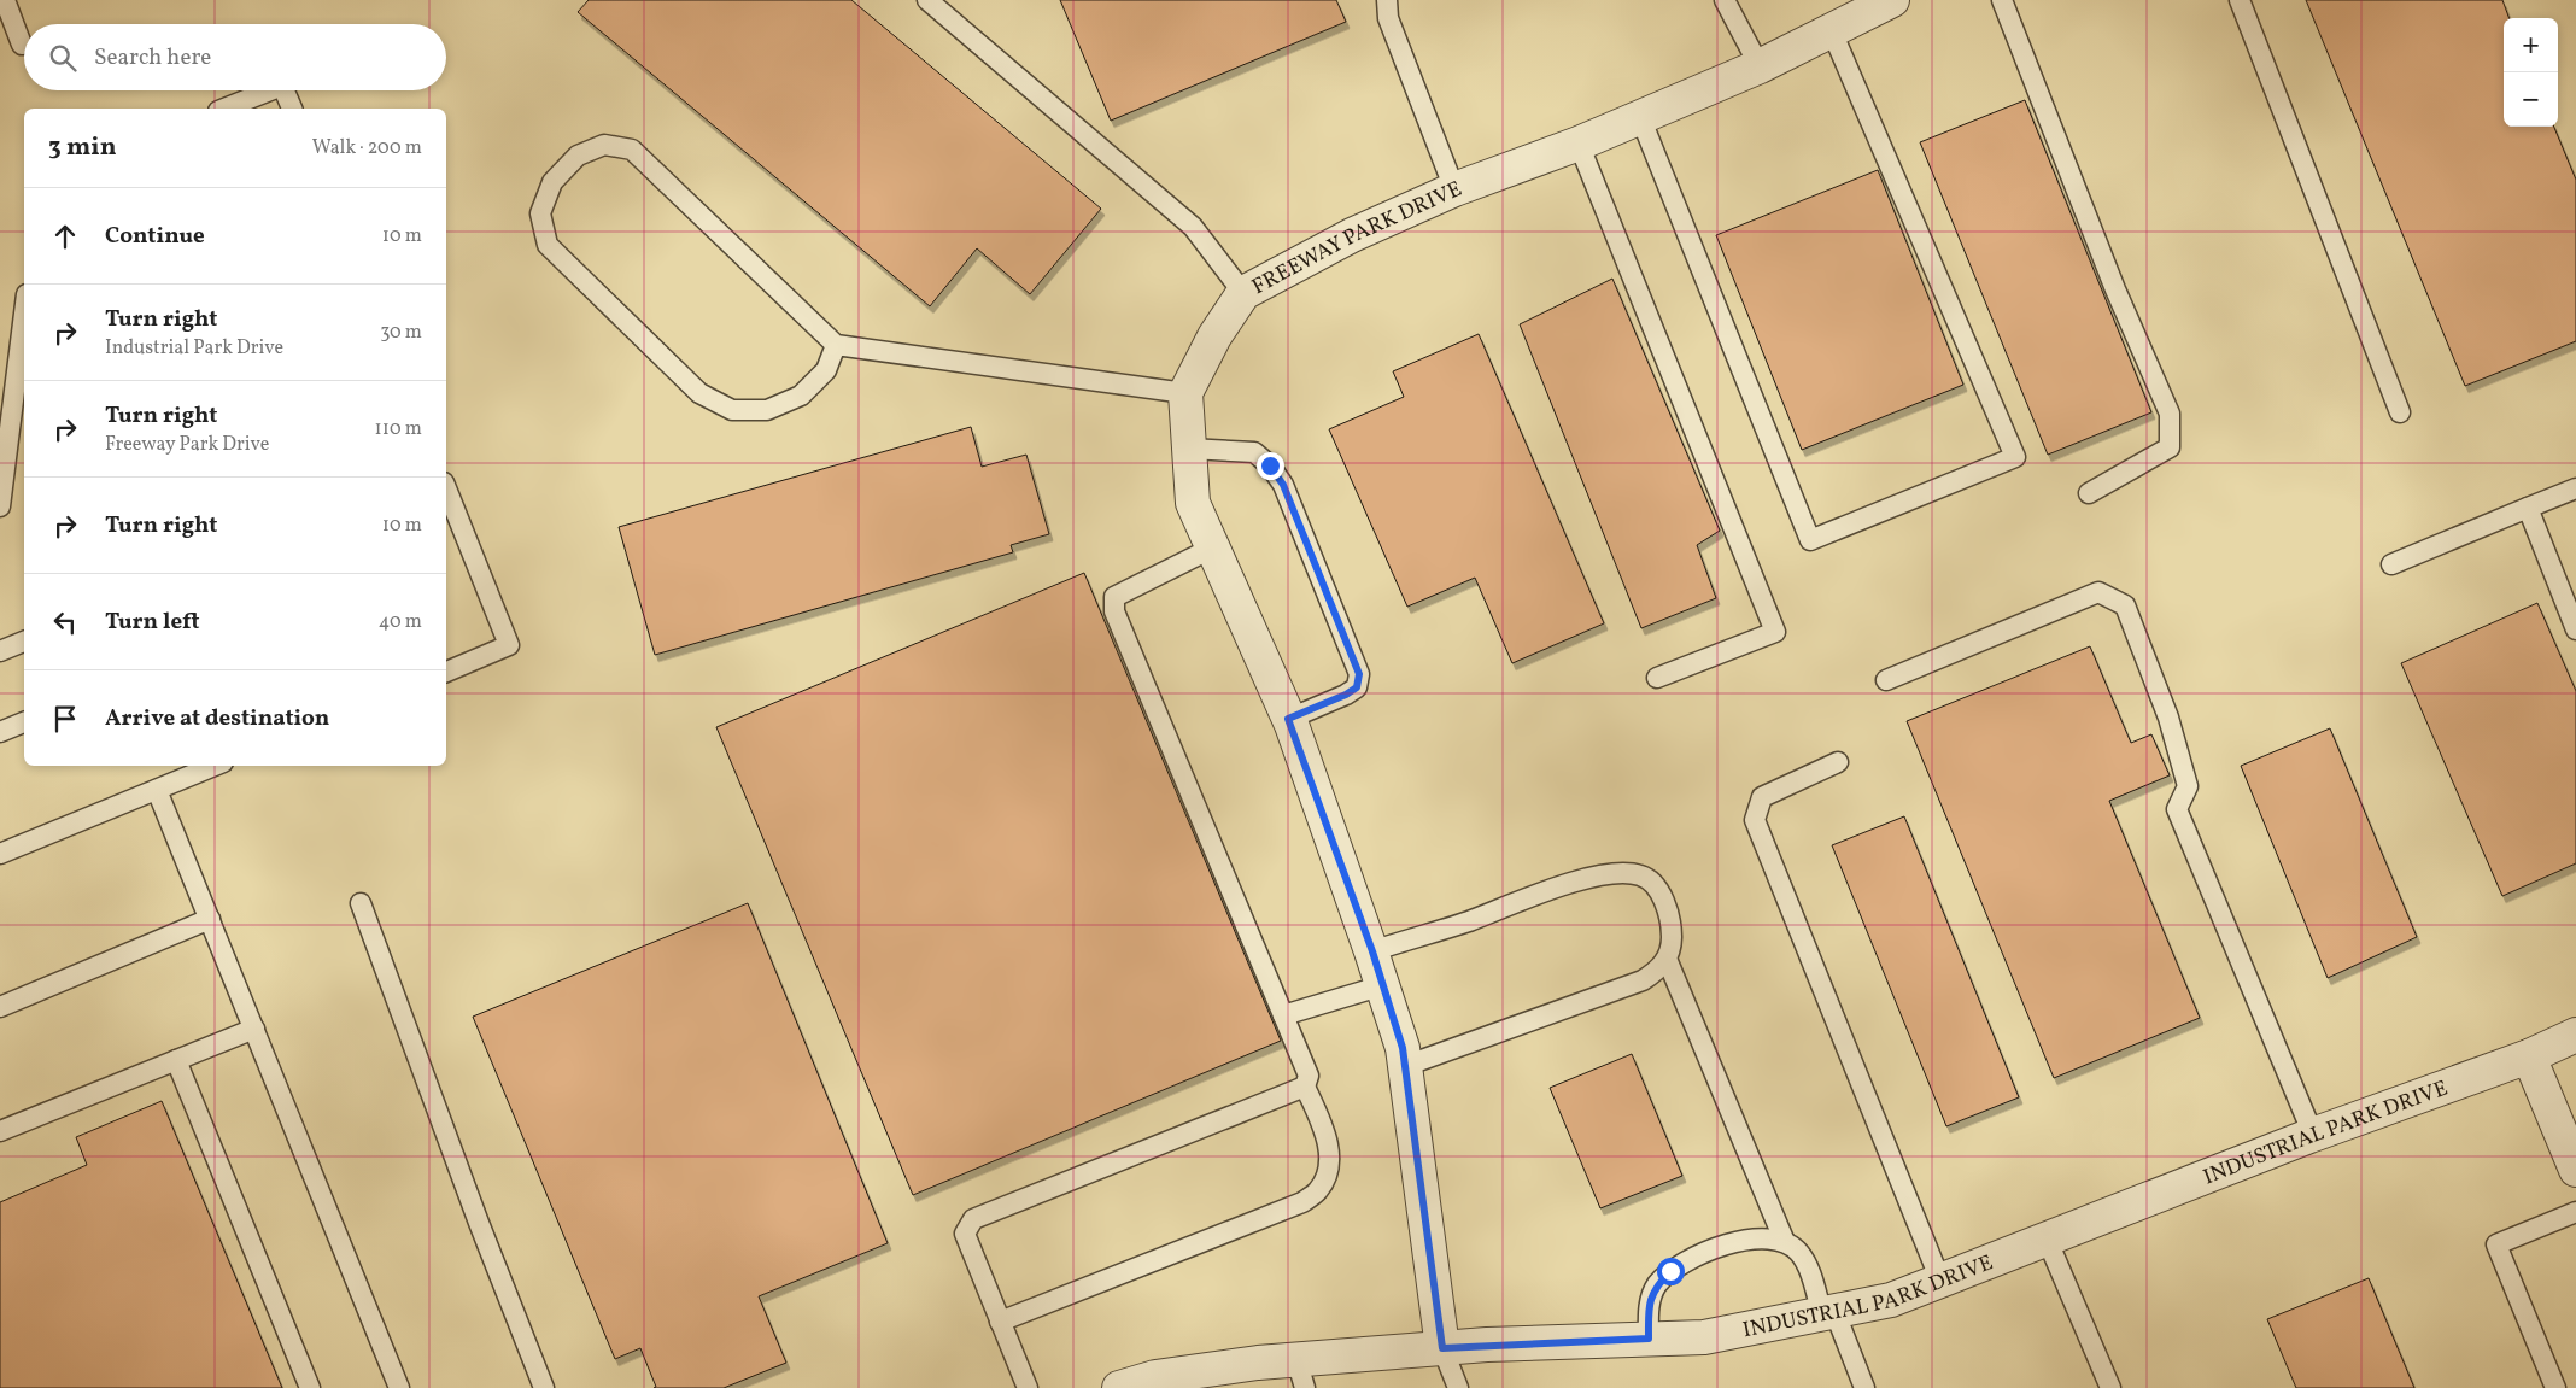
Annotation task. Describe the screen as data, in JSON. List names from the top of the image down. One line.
{"streets":{"street":["FREEWAY PARK DRIVE","INDUSTRIAL PARK DRIVE"]},"page":{"map_buttons":["+","−"],"search":"Search here","heading":["3 min","Walk · 200 m"],"list":[["Continue","10 m"],["Turn right","Industrial Park Drive","30 m"],["Turn right","Freeway Park Drive","110 m"],["Turn right","10 m"],["Turn left","40 m"],"Arrive at destination"]}}
